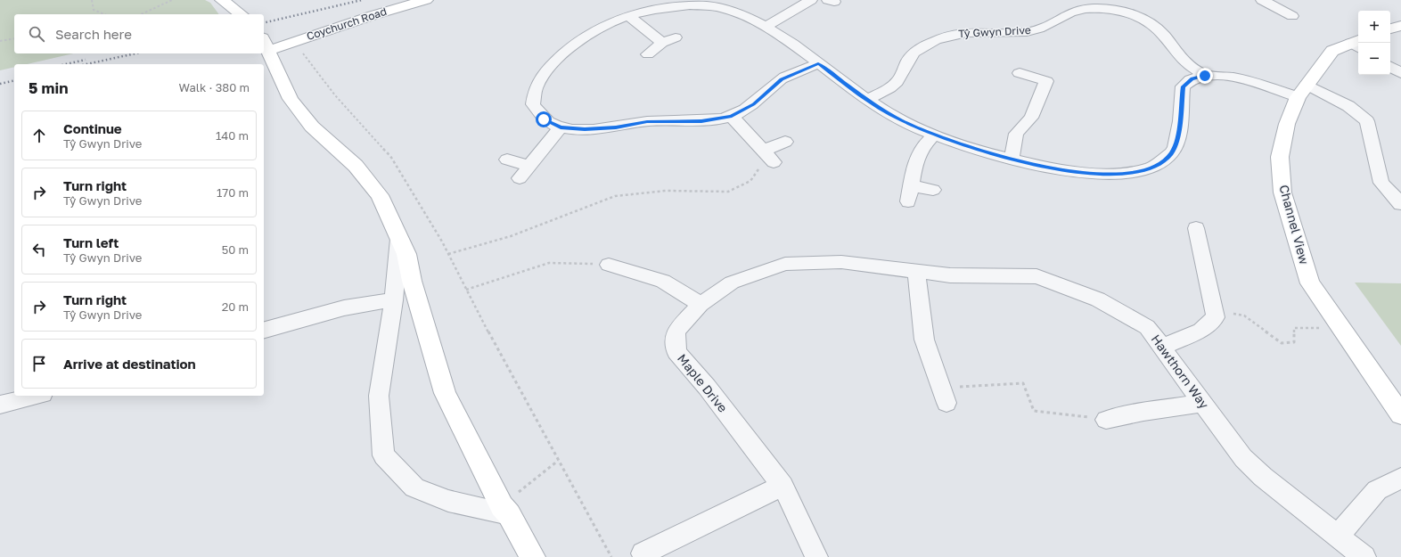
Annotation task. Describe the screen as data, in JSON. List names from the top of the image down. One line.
{"streets":{"street":["Coychurch Road","Tŷ Gwyn Drive","Channel View","Hawthorn Way","Maple Drive"]},"crossings":[["Hawthorn Way","Maple Drive"]],"page":{"map_buttons":["+","−"],"search":"Search here","heading":["5 min","Walk · 380 m"],"list":[["Continue","Tŷ Gwyn Drive","140 m"],["Turn right","Tŷ Gwyn Drive","170 m"],["Turn left","Tŷ Gwyn Drive","50 m"],["Turn right","Tŷ Gwyn Drive","20 m"],"Arrive at destination"]}}
